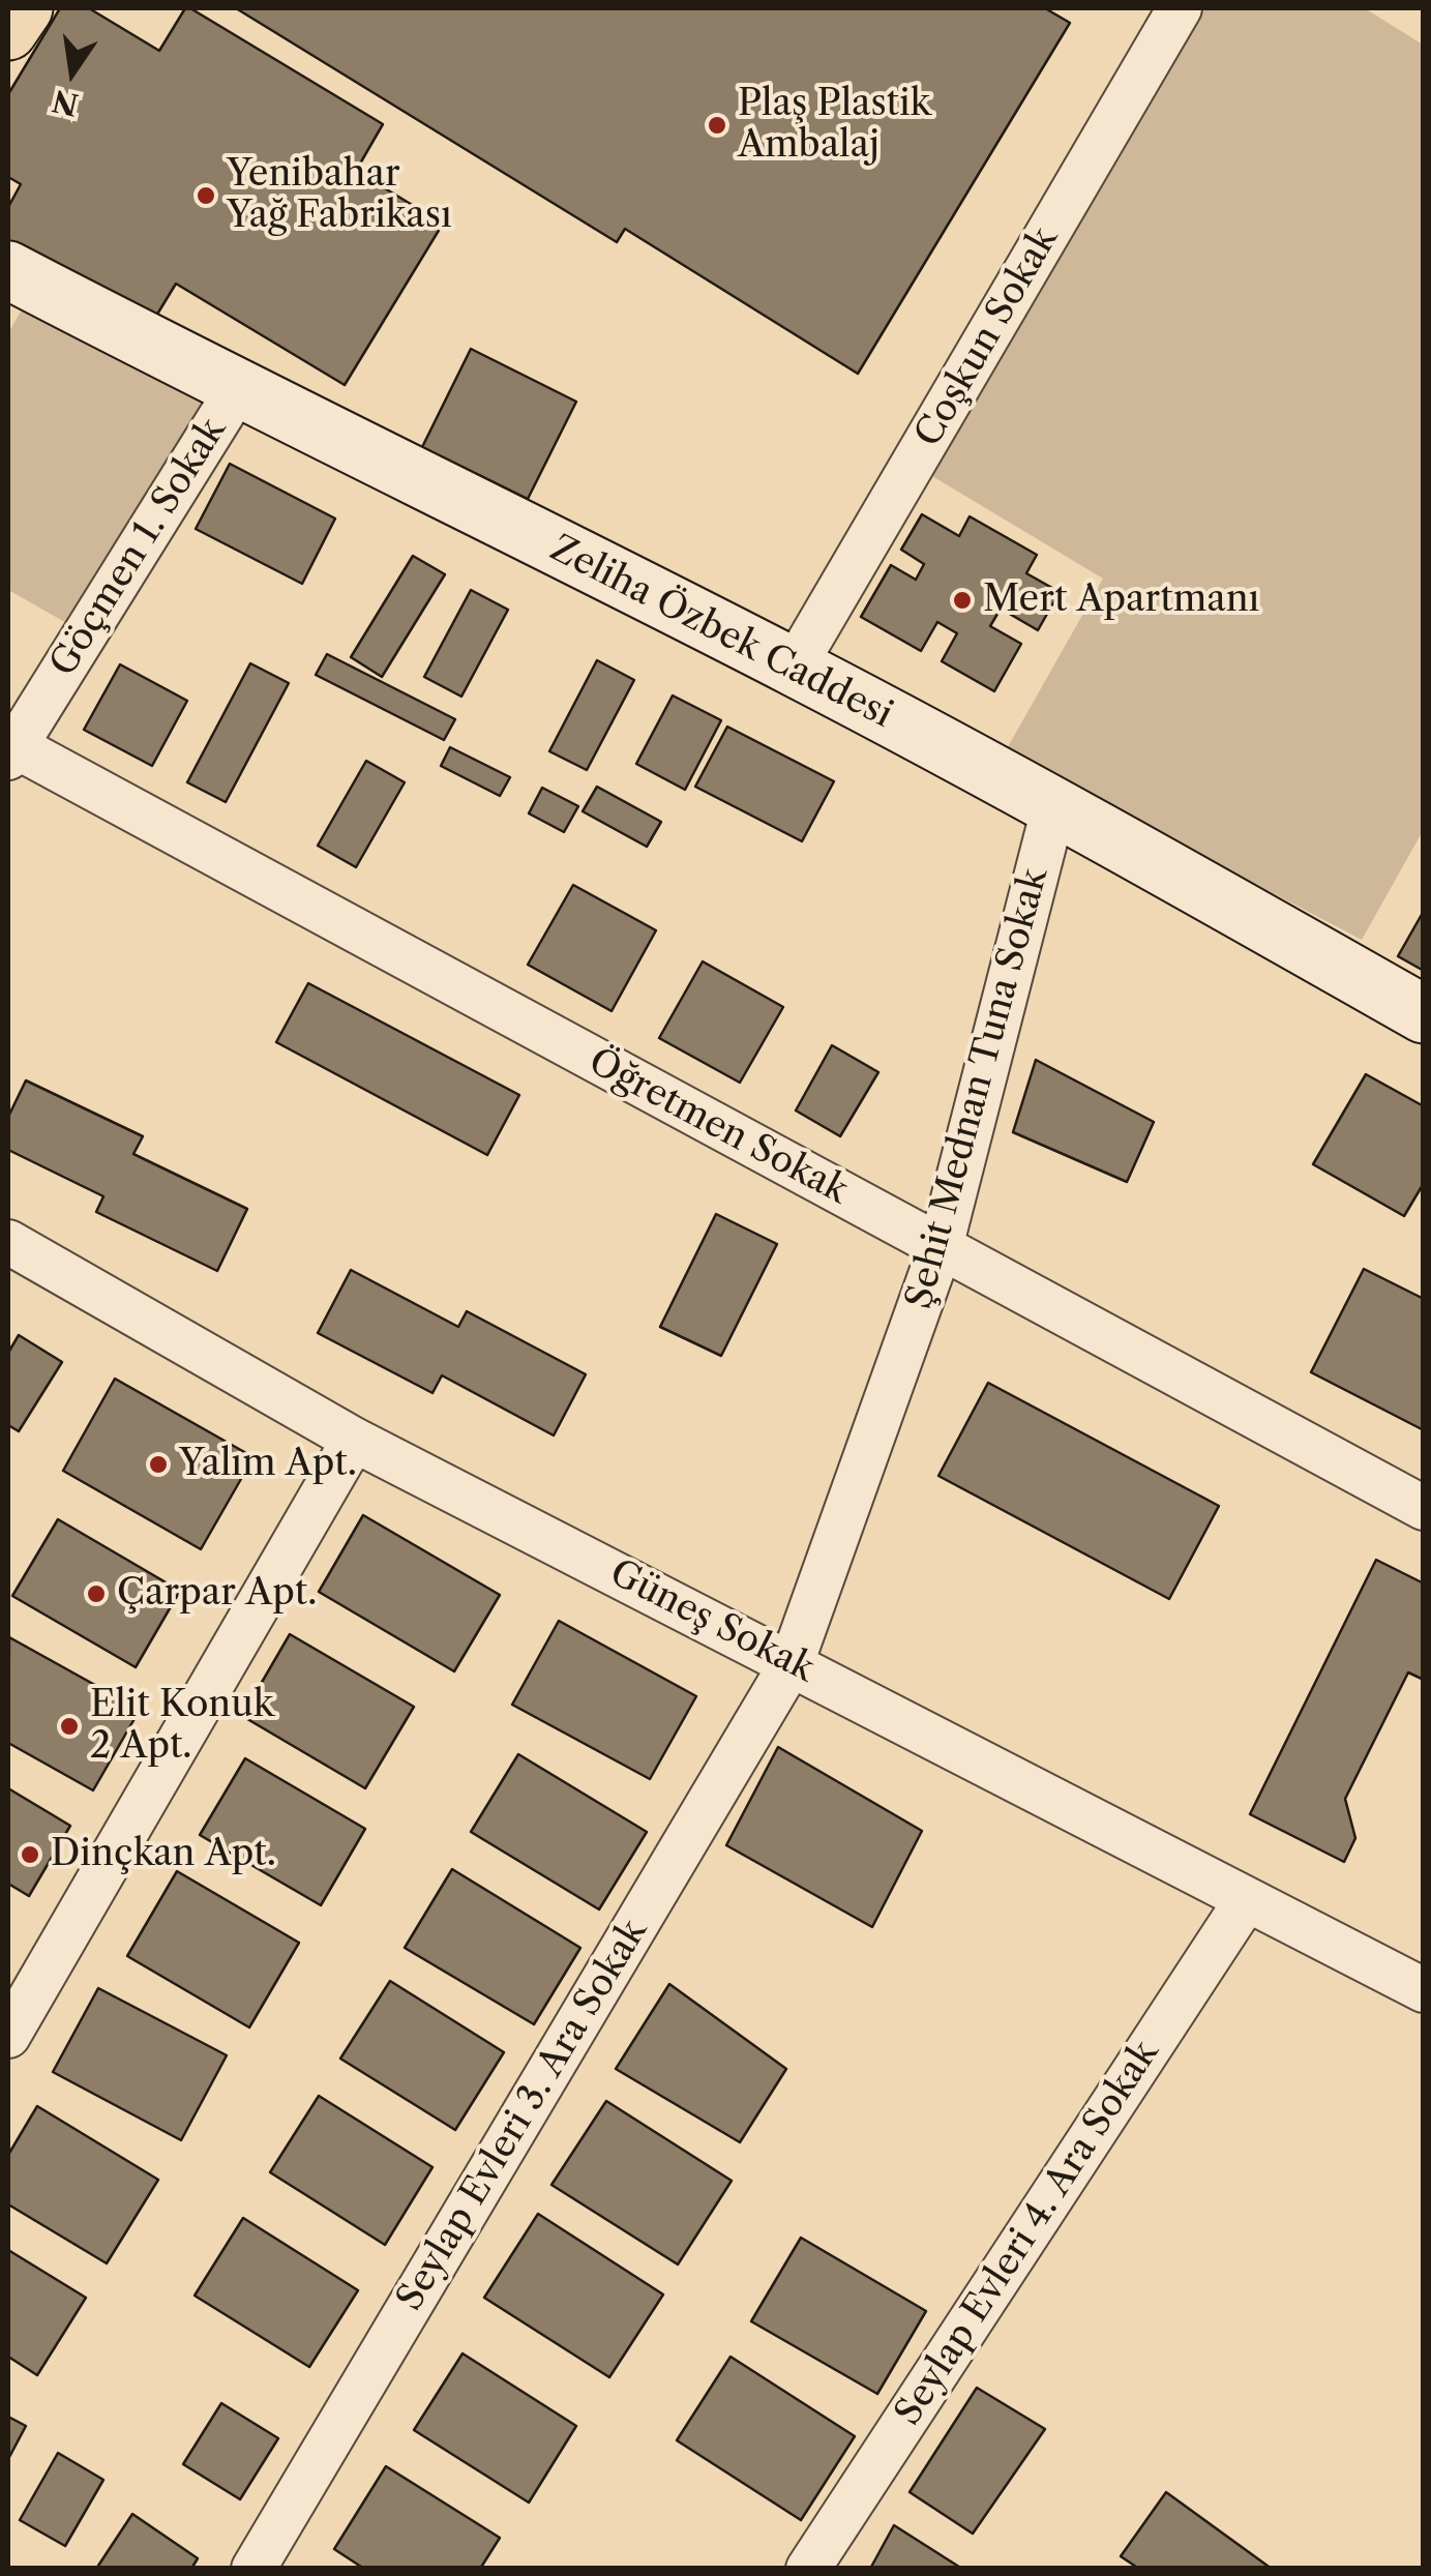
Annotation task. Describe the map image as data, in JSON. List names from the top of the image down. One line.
{"streets":{"street":["Coşkun Sokak","Göçmen 1. Sokak","Zeliha Özbek Caddesi","Şehit Mednan Tuna Sokak","Öğretmen Sokak","Güneş Sokak","Seylap Evleri 3. Ara Sokak","Seylap Evleri 4. Ara Sokak"]},"crossings":[["Coşkun Sokak","Zeliha Özbek Caddesi"],["Göçmen 1. Sokak","Zeliha Özbek Caddesi"],["Göçmen 1. Sokak","Öğretmen Sokak"],["Zeliha Özbek Caddesi","Şehit Mednan Tuna Sokak"],["Şehit Mednan Tuna Sokak","Öğretmen Sokak"],["Şehit Mednan Tuna Sokak","Güneş Sokak"],["Şehit Mednan Tuna Sokak","Seylap Evleri 3. Ara Sokak"],["Güneş Sokak","Seylap Evleri 3. Ara Sokak"],["Güneş Sokak","Seylap Evleri 4. Ara Sokak"]],"places":["Plaş Plastik Ambalaj","Yenibahar Yağ Fabrikası","Mert Apartmanı","Yalım Apt.","Çarpar Apt.","Elit Konuk 2 Apt.","Dinçkan Apt."],"north":"bottom"}
